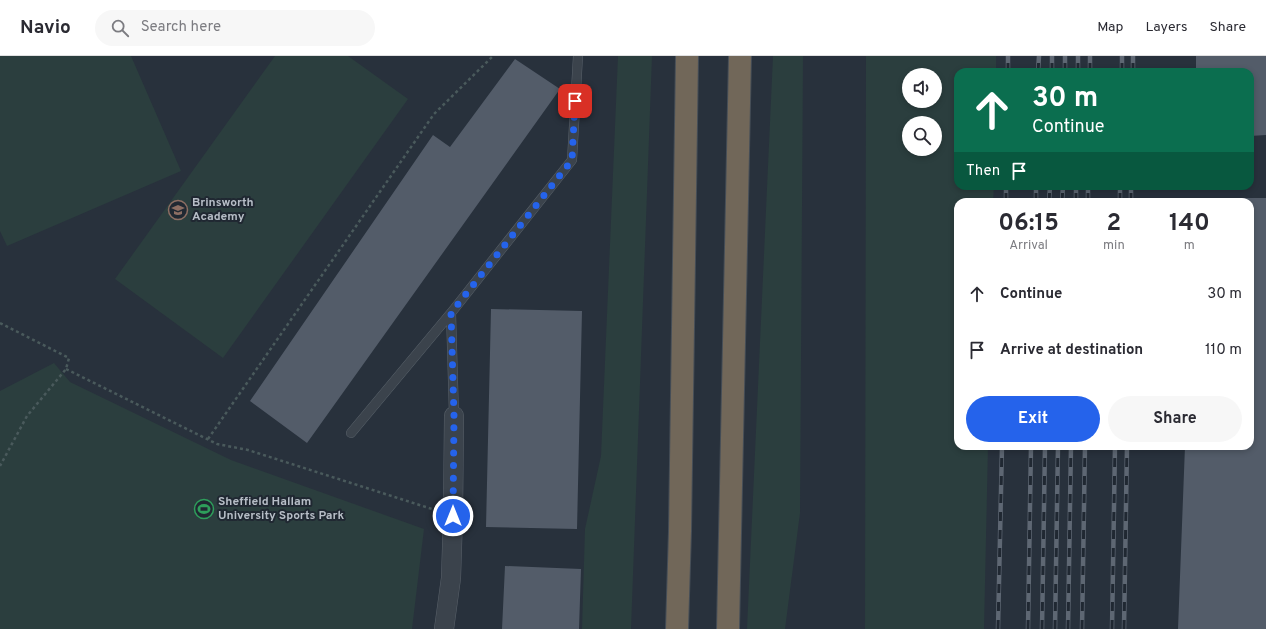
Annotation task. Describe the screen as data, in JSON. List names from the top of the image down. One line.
{"places":{"school or university":["Brinsworth Academy"],"sports":["Sheffield Hallam University Sports Park"]},"page":{"header":"Navio","search":"Search here","nav":["Map","Layers","Share"],"turn":["30 m","Continue"],"then":"Then","eta":["06:15","Arrival","2","min","140","m"],"list":[{"name":"Continue","value":"30 m"},{"name":"Arrive at destination","value":"110 m"}],"buttons":["Exit","Share"]}}
